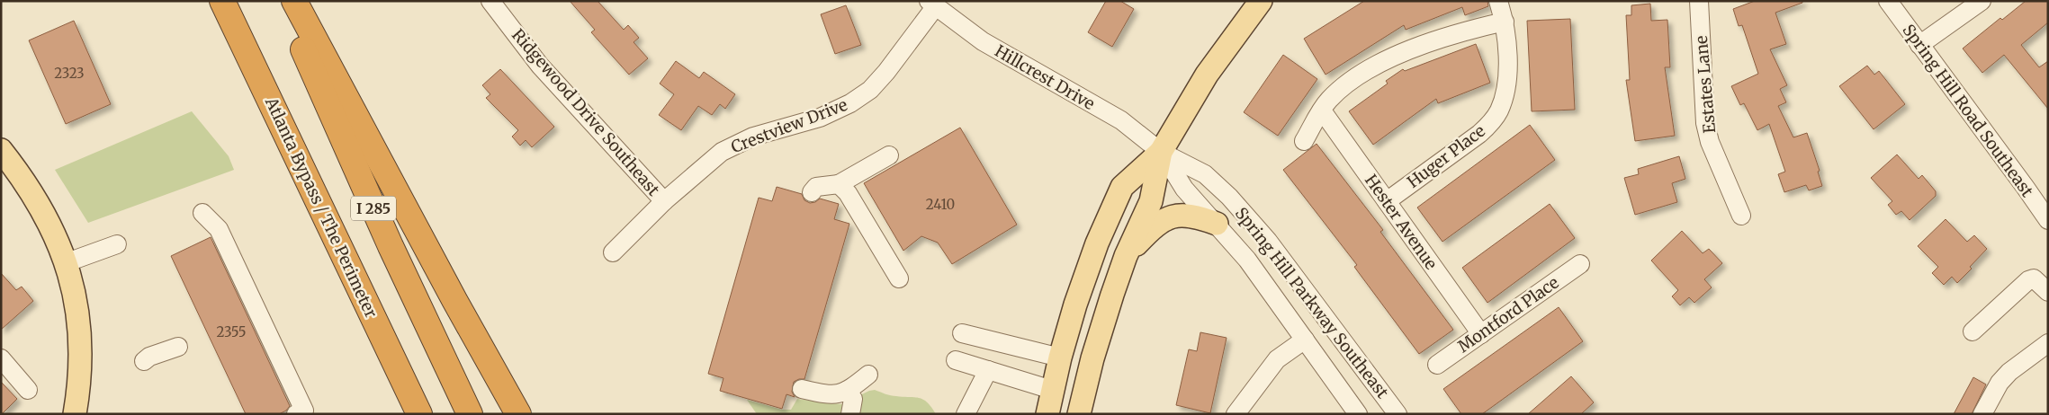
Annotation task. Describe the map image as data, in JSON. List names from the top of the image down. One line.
{"streets":{"highway":["Atlanta Bypass / The Perimeter","I 285"],"street":["Hillcrest Drive","Estates Lane","Spring Hill Road Southeast","Ridgewood Drive Southeast","Crestview Drive","Huger Place","Hester Avenue","Spring Hill Parkway Southeast","Montford Place"]},"crossings":[["Hillcrest Drive","Crestview Drive"],["Hillcrest Drive","Spring Hill Parkway Southeast"],["Ridgewood Drive Southeast","Crestview Drive"],["Huger Place","Hester Avenue"],["Hester Avenue","Montford Place"]],"house_numbers":["2323","2410","2355"]}
